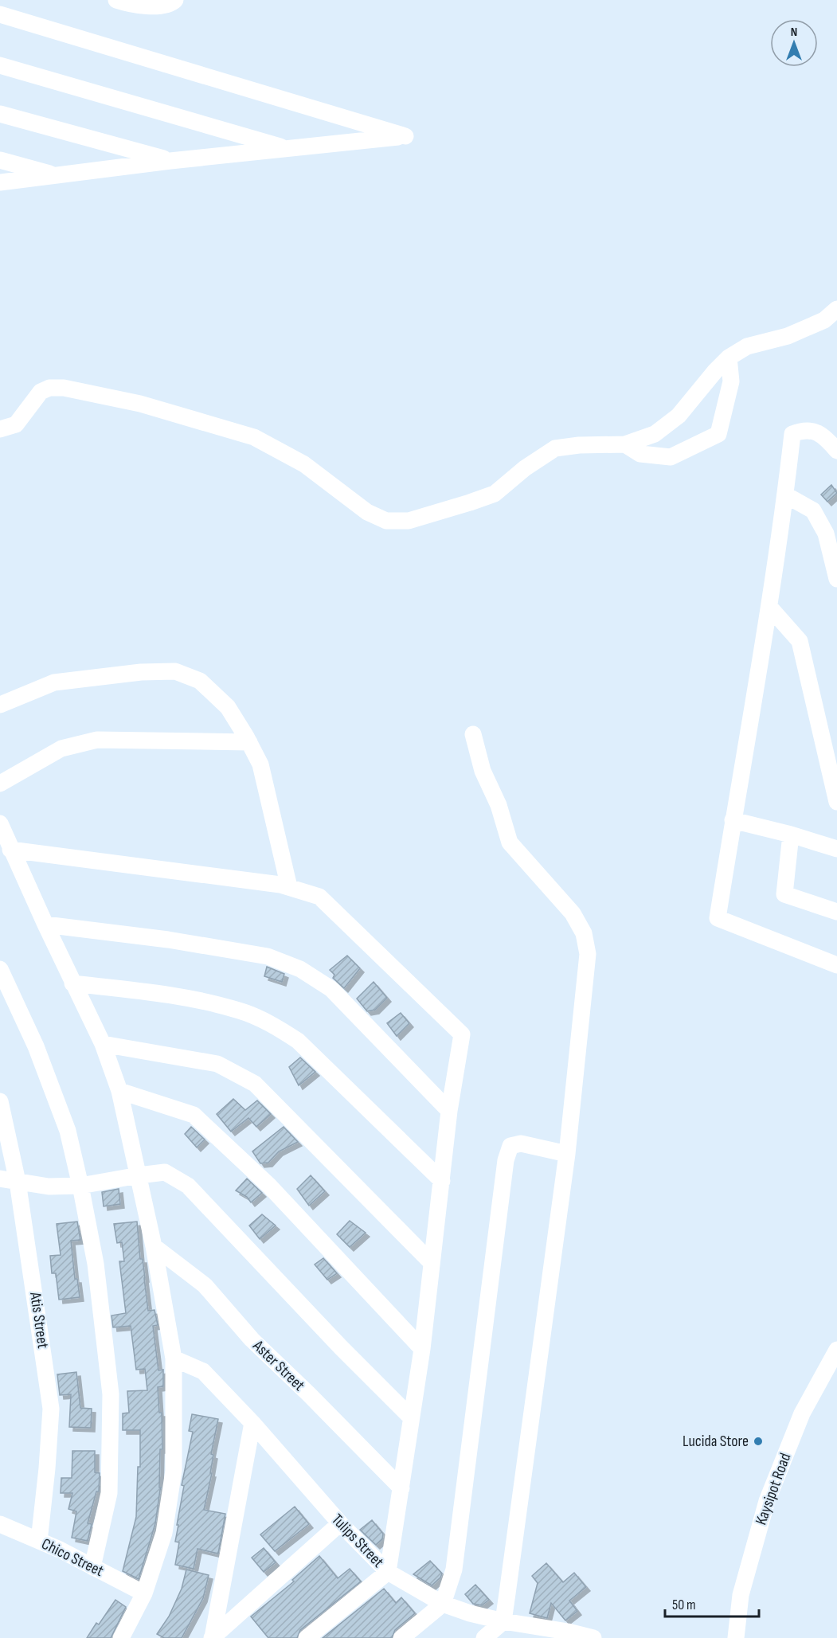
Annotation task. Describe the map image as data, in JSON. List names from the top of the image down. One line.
{"streets":{"street":["Atis Street","Aster Street","Kaysipot Road","Tulips Street","Chico Street"]},"crossings":[["Atis Street","Chico Street"]],"places":["Lucida Store"],"scale_bar":"50 m","north":"top"}
